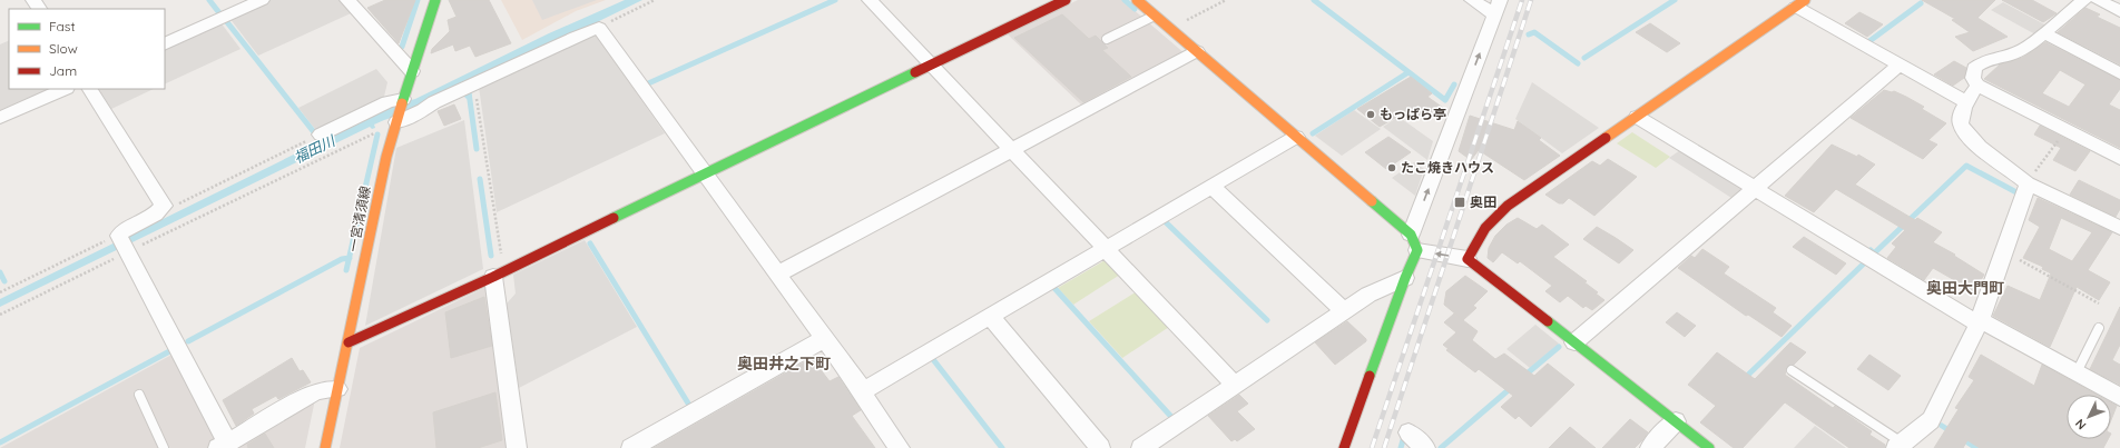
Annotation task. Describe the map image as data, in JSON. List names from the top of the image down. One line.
{"streets":{"street":["一宮清須線"]},"districts":["奥田大門町","奥田井之下町"],"water":["福田川"],"places":{"other":["もっぱら亭","たこ焼きハウス"],"transit":["奥田"]},"legend":["Fast","Slow","Jam"],"north":"bottom left"}
